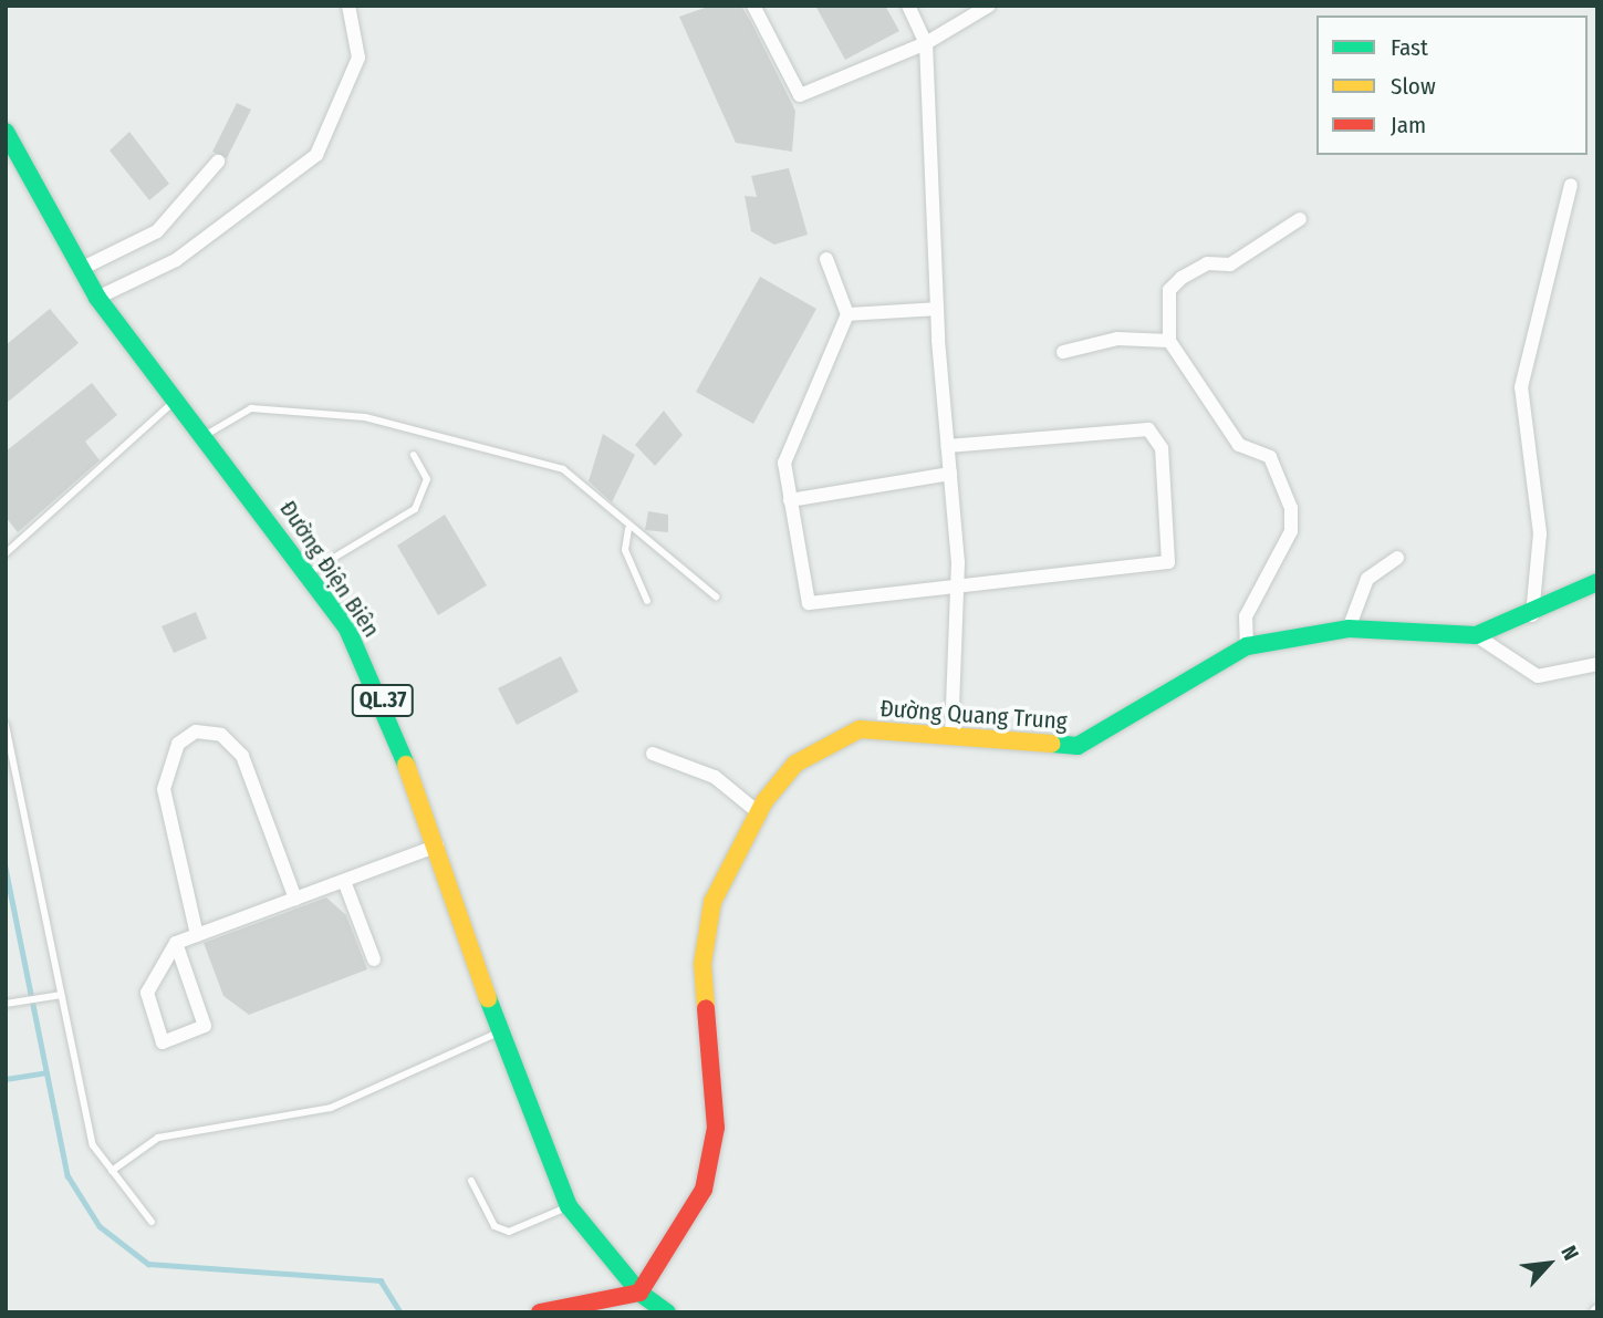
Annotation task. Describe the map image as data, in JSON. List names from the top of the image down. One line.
{"streets":{"street":["Đường Điện Biên","QL.37","Đường Quang Trung"]},"crossings":[["Đường Điện Biên","Đường Quang Trung"]],"legend":["Fast","Slow","Jam"],"north":"top right"}
